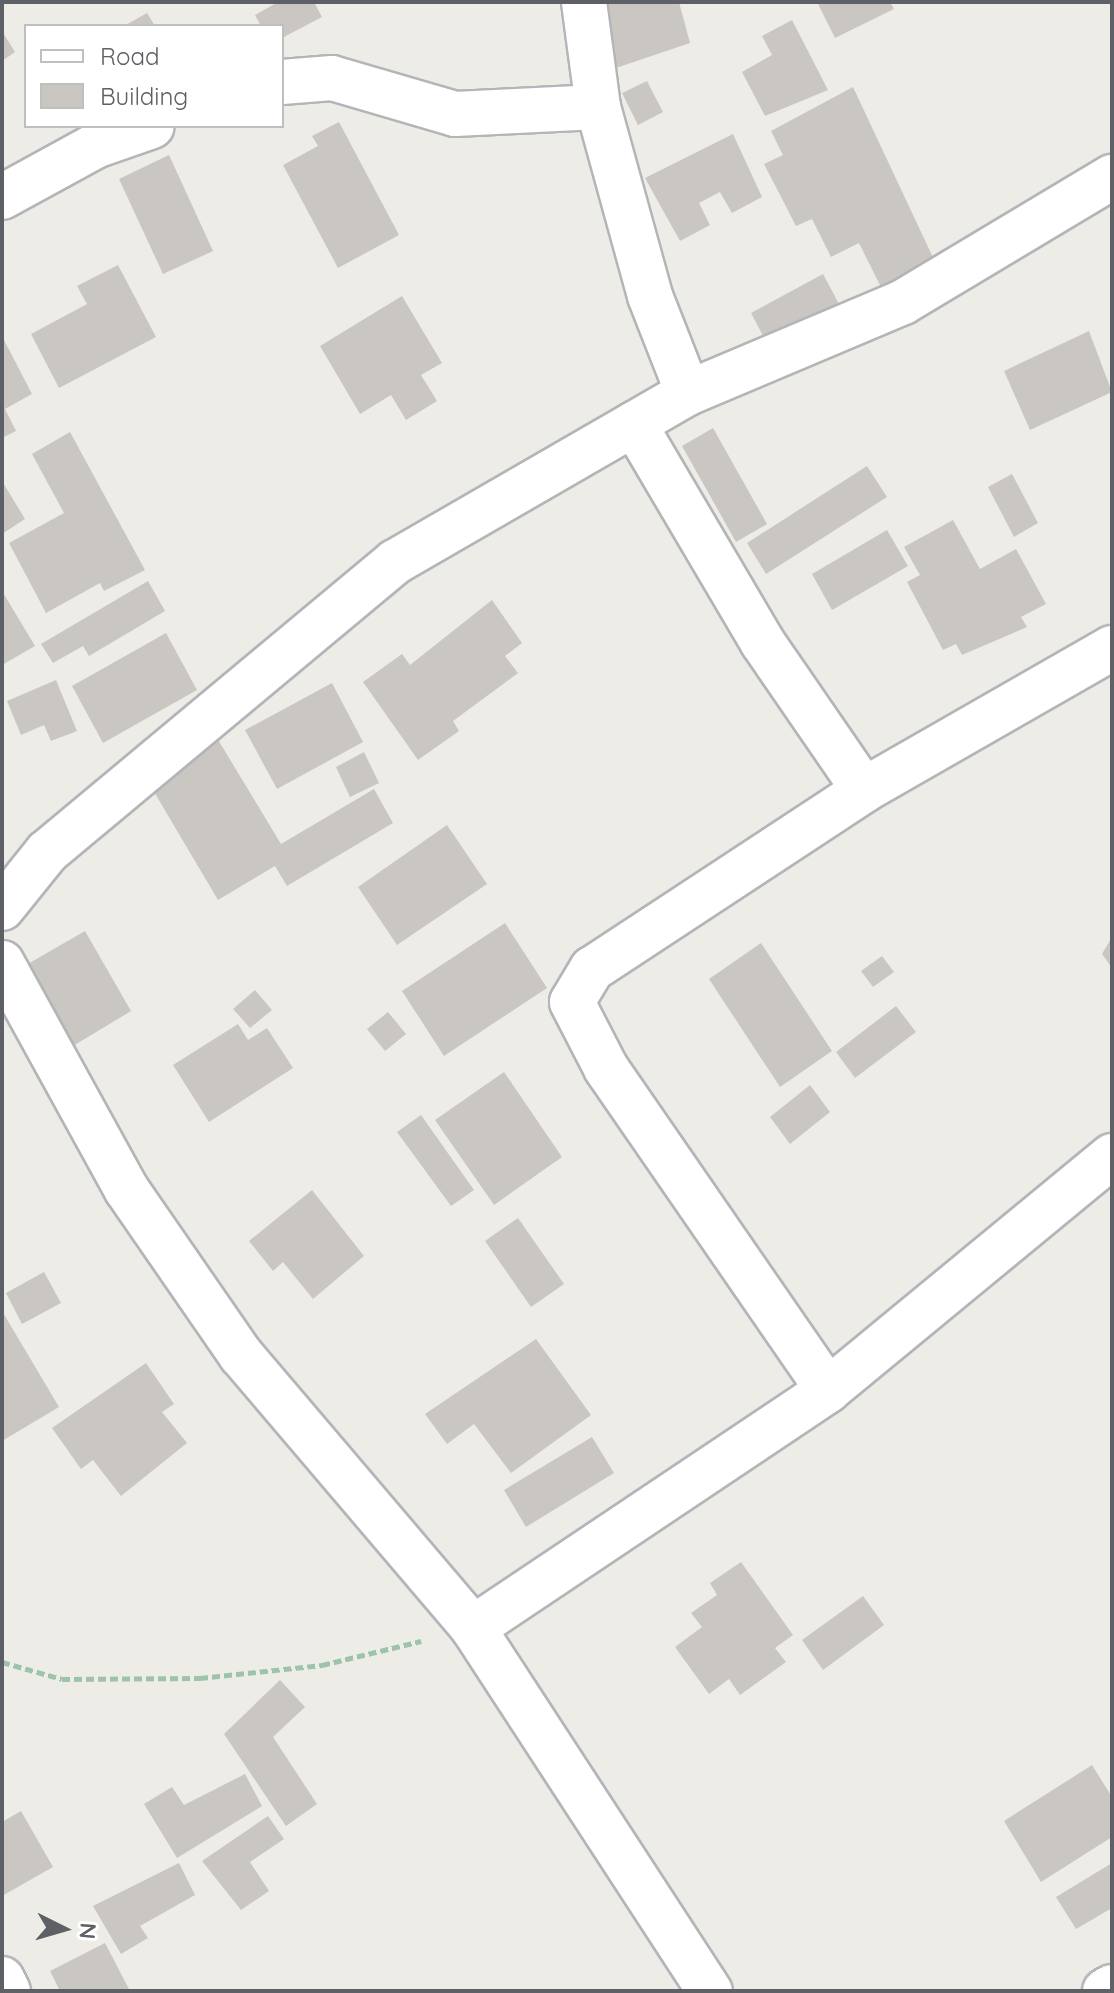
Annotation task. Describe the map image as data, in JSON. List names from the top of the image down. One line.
{"legend":["Road","Building"],"north":"right"}
